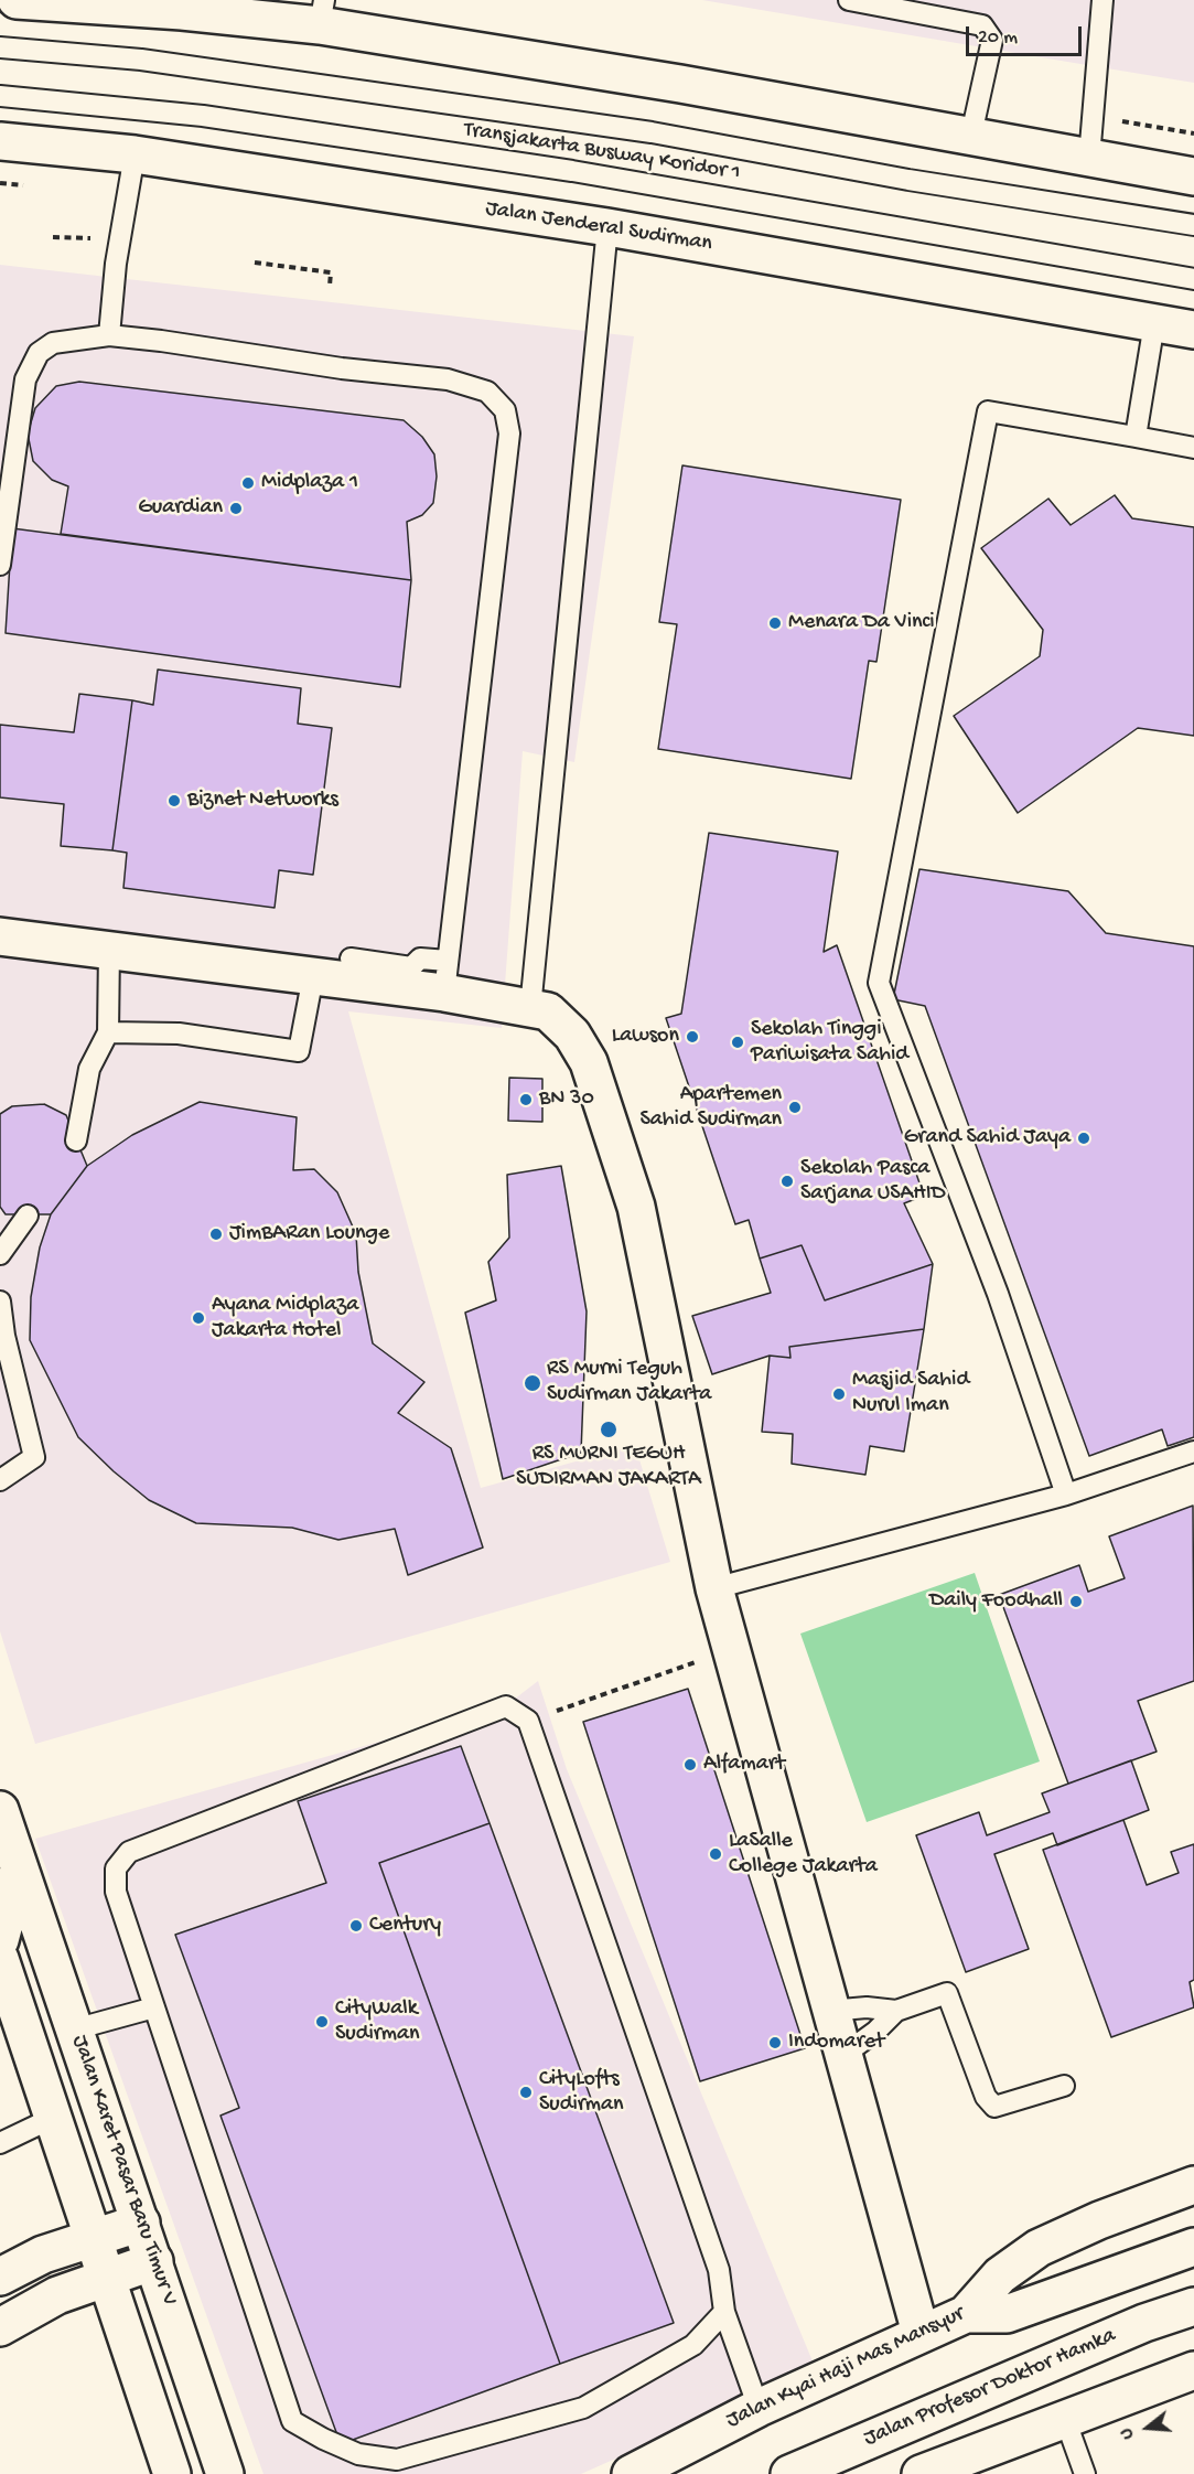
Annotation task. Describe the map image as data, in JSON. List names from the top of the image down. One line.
{"streets":{"main road":["Jalan Jenderal Sudirman","Jalan Karet Pasar Baru Timur V","Jalan Kyai Haji Mas Mansyur","Jalan Profesor Doktor Hamka"],"lane":["Transjakarta Busway Koridor 1"]},"places":["Midplaza 1","Guardian","Menara Da Vinci","Biznet Networks","Lawson","Sekolah Tinggi Pariwisata Sahid","BN 30","Apartemen Sahid Sudirman","Grand Sahid Jaya","Sekolah Pasca Sarjana USAHID","JimBARan Lounge","Ayana Midplaza Jakarta Hotel","RS Murni Teguh Sudirman Jakarta","Masjid Sahid Nurul Iman","RS MURNI TEGUH SUDIRMAN JAKARTA","Daily Foodhall","Alfamart","LaSalle College Jakarta","Century","CityWalk Sudirman","Indomaret","CityLofts Sudirman"],"scale_bar":"20 m","north":"left"}
